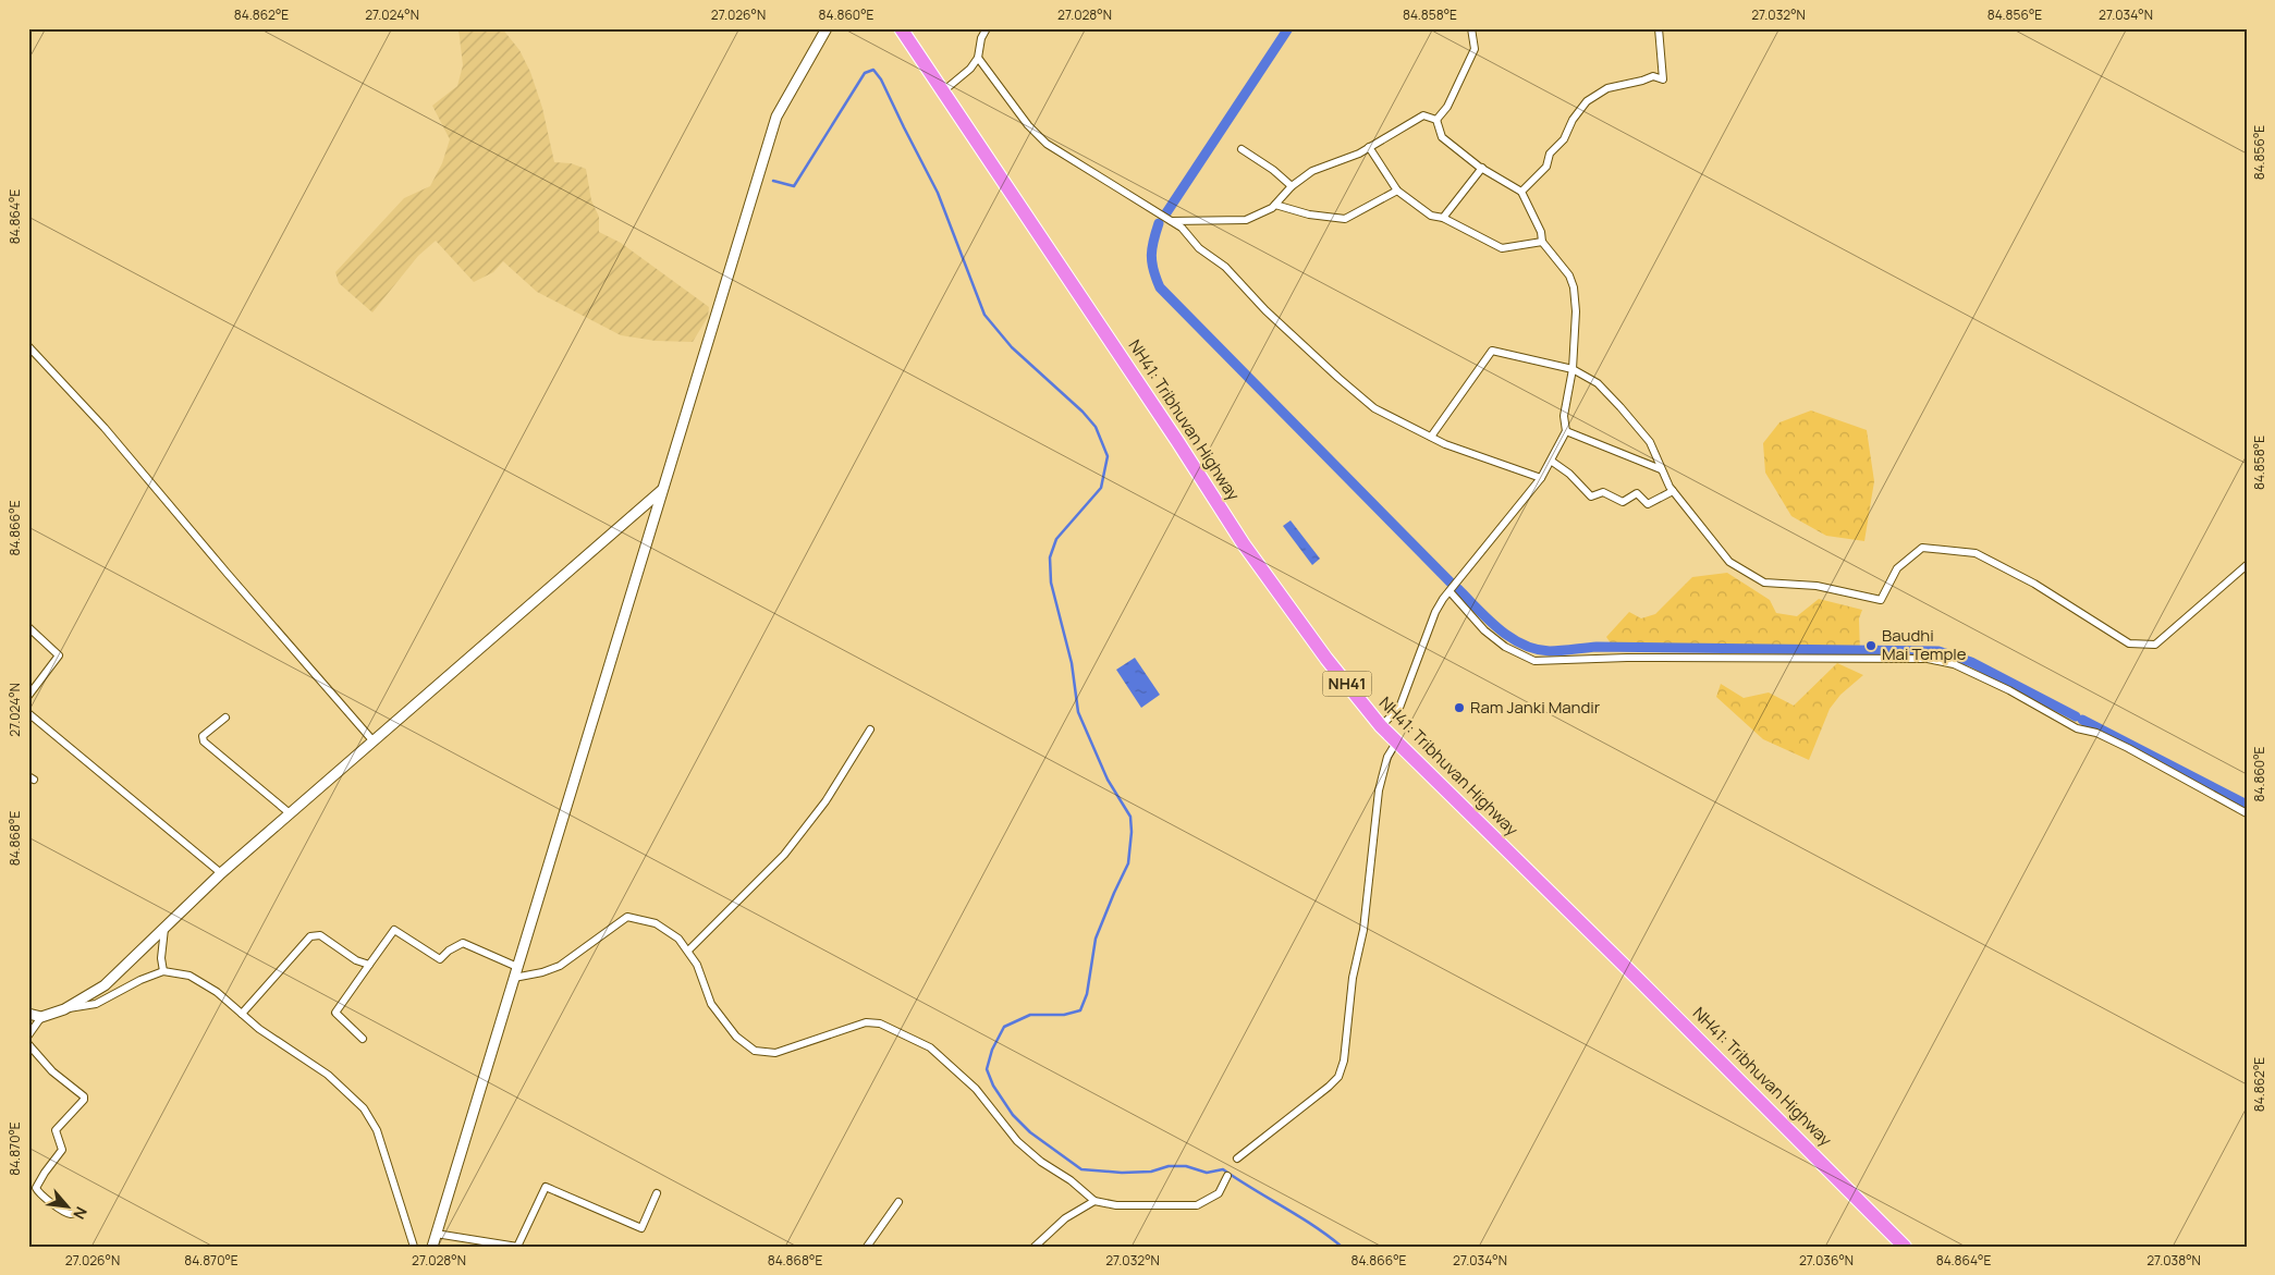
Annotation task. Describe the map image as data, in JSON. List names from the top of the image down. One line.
{"streets":{"highway":["NH41: Tribhuvan Highway","NH41"]},"places":["Baudhi Mai Temple","Ram Janki Mandir"],"north":"bottom right","coordinates":["84.862°E","27.024°N","27.026°N","84.860°E","27.028°N","84.858°E","27.032°N","84.856°E","27.034°N","84.864°E","84.866°E","84.868°E","84.870°E","27.036°N","27.038°N"]}
